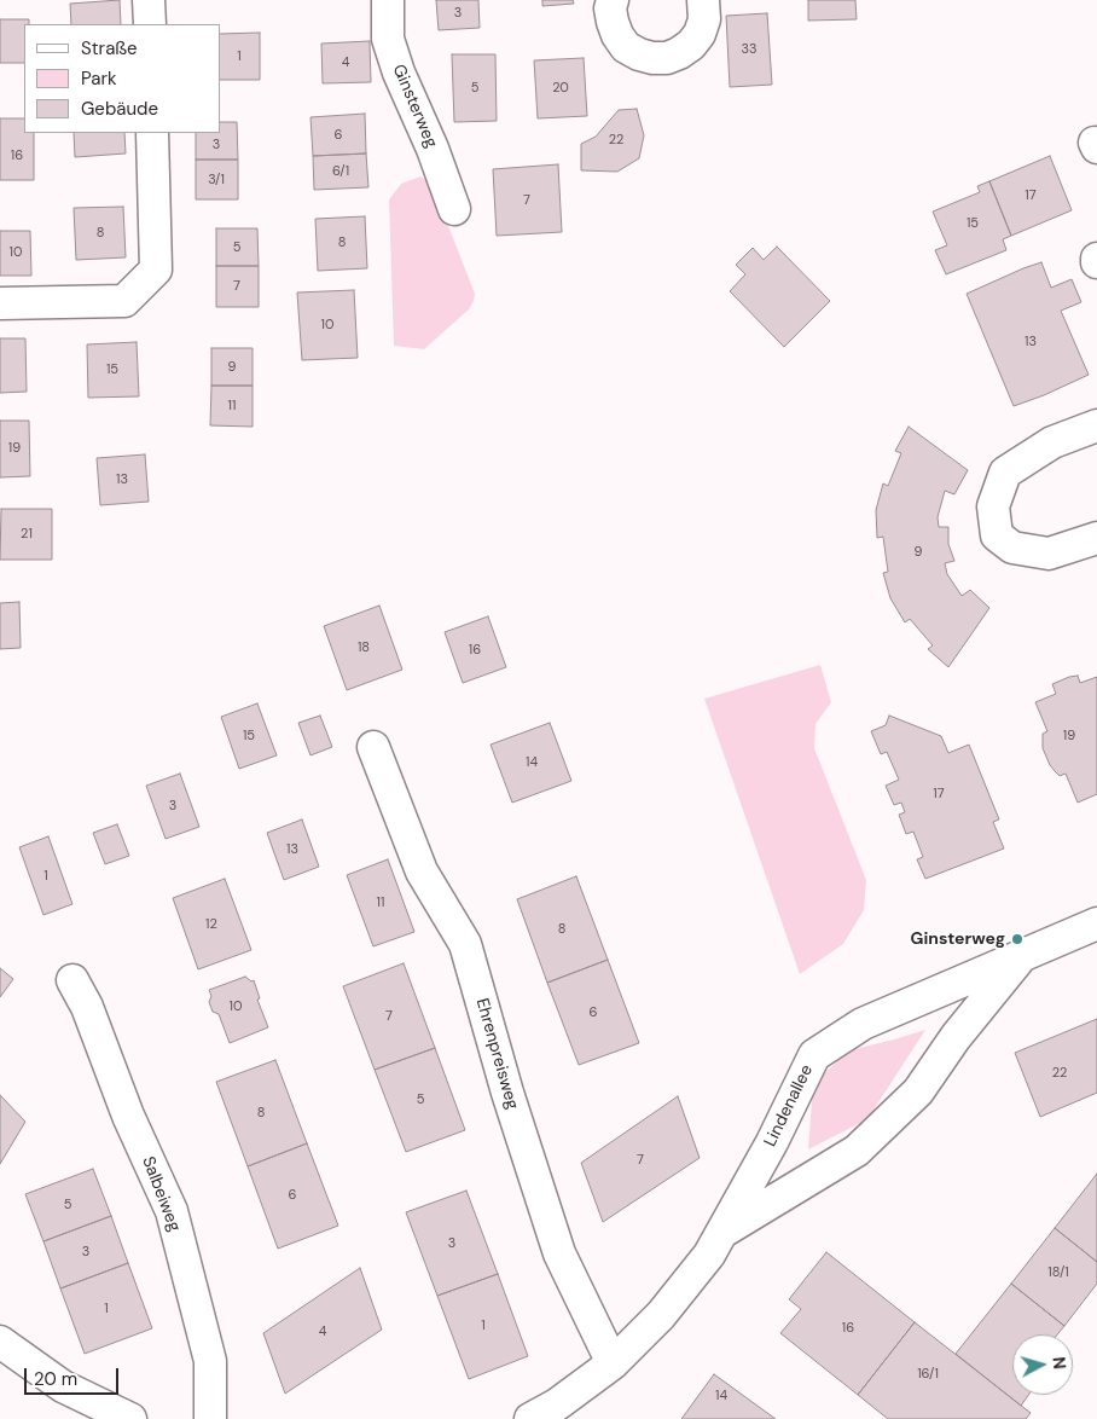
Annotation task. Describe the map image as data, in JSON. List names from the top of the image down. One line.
{"streets":{"street":["Ginsterweg","Ehrenpreisweg","Lindenallee","Salbeiweg"]},"crossings":[["Ehrenpreisweg","Lindenallee"]],"places":["Ginsterweg"],"house_numbers":["3","33","1","4","5","20","6","22","3","16","6/1","3/1","17","7","15","8","8","5","10","7","10","13","9","15","11","19","13","21","9","18","16","15","19","14","17","3","13","1","11","12","8","10","6","7","22","5","8","7","6","5","3","3","18/1","1","1","16","4","16/1","14"],"legend":["Straße","Park","Gebäude"],"scale_bar":"20 m","north":"right"}
